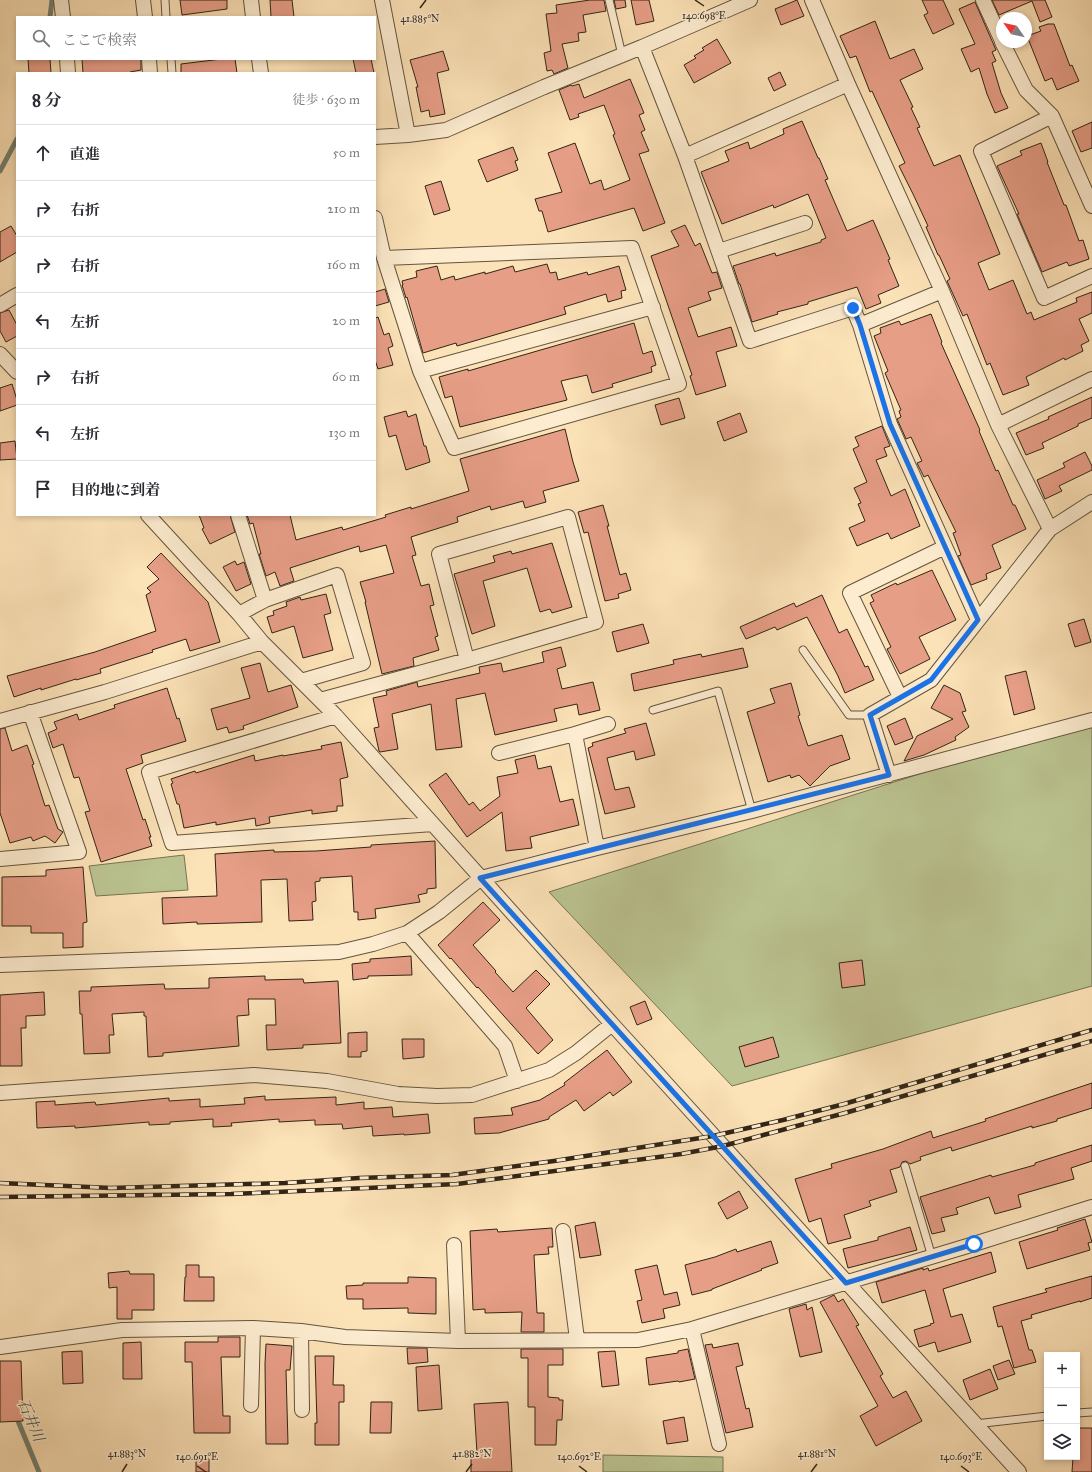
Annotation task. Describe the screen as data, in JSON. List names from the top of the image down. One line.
{"water":["石井川"],"north":"top left","page":{"search":"ここで検索","heading":["8 分","徒歩 · 630 m"],"list":[["直進","50 m"],["右折","210 m"],["右折","160 m"],["左折","20 m"],["右折","60 m"],["左折","130 m"],"目的地に到着"],"map_buttons":["+","−"]},"coordinates":["140.698°E","41.885°N","41.883°N","41.882°N","41.881°N","140.691°E","140.692°E","140.693°E"]}
